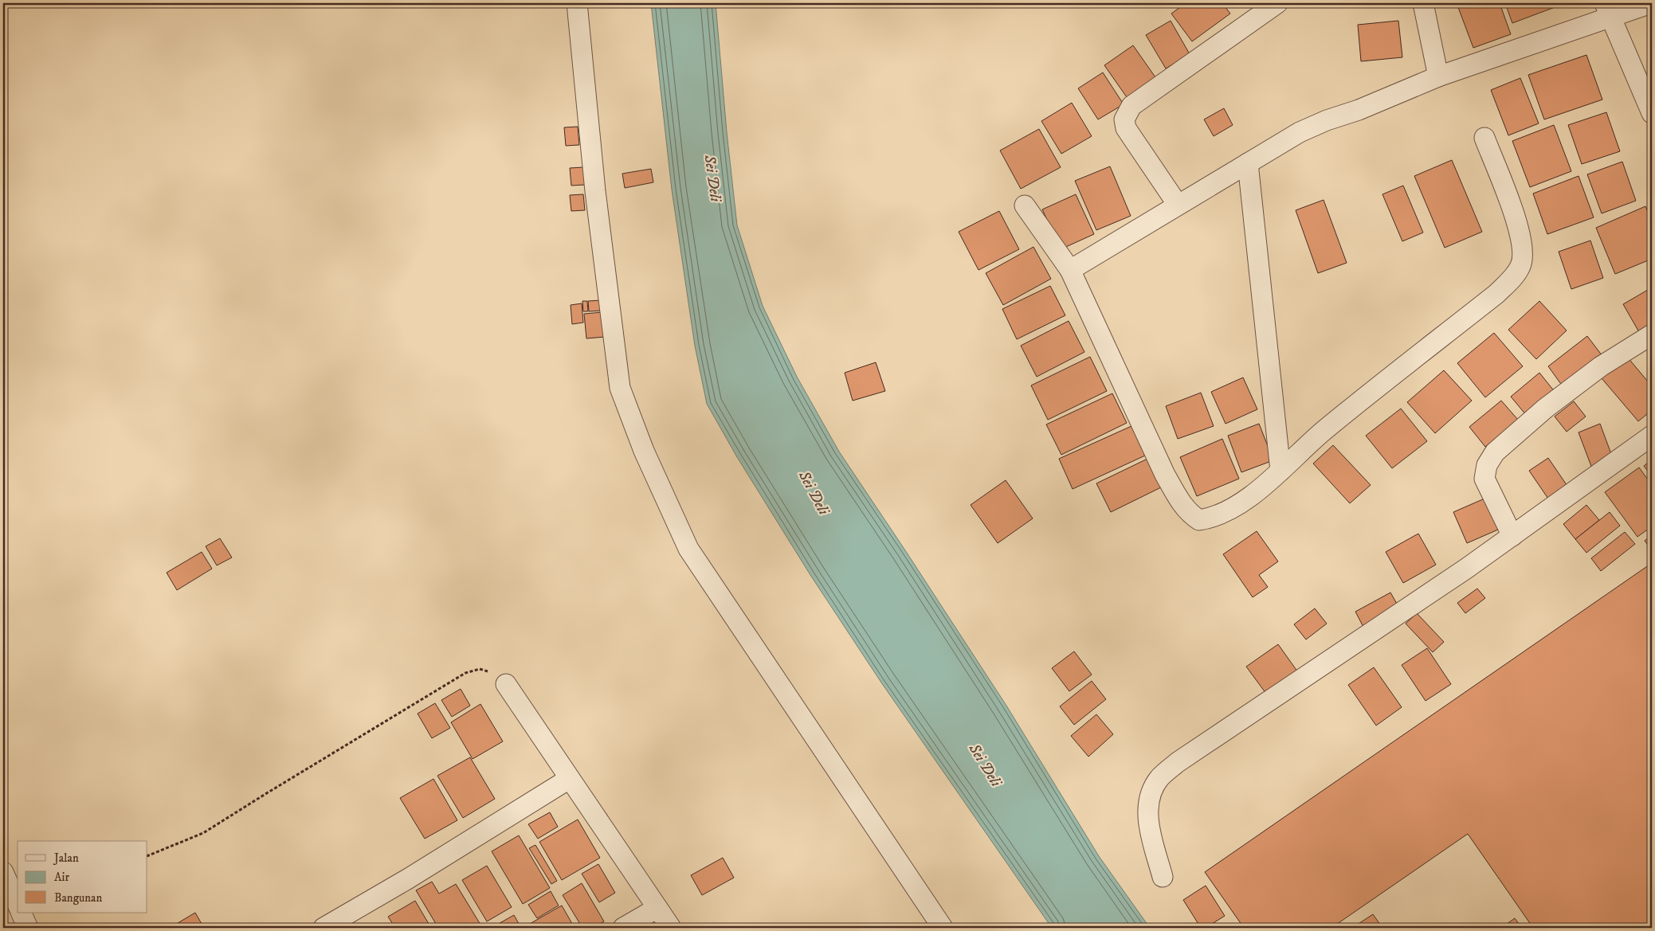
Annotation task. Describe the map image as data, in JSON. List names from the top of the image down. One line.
{"water":["Sei Deli"],"legend":["Jalan","Air","Bangunan"]}
